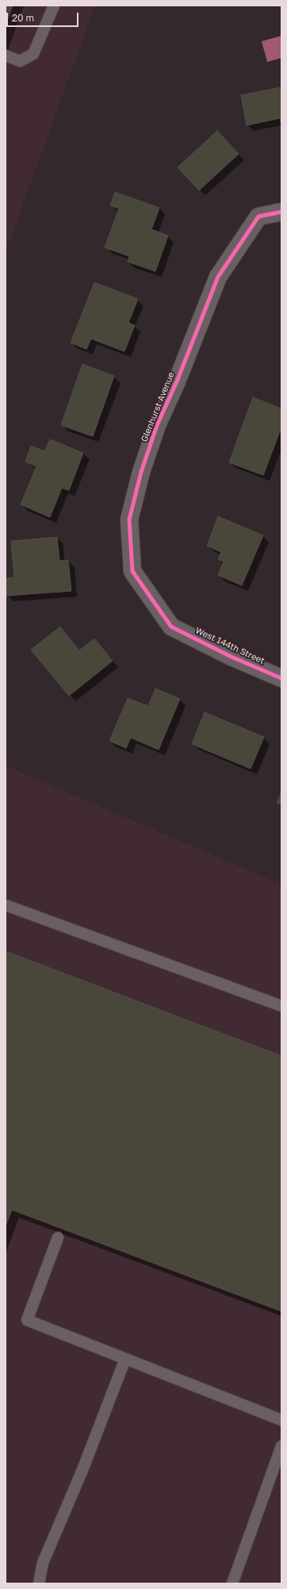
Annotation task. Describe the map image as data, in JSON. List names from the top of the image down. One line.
{"streets":{"street":["Glenhurst Avenue","West 144th Street"]},"crossings":[["Glenhurst Avenue","West 144th Street"]],"scale_bar":"20 m"}
